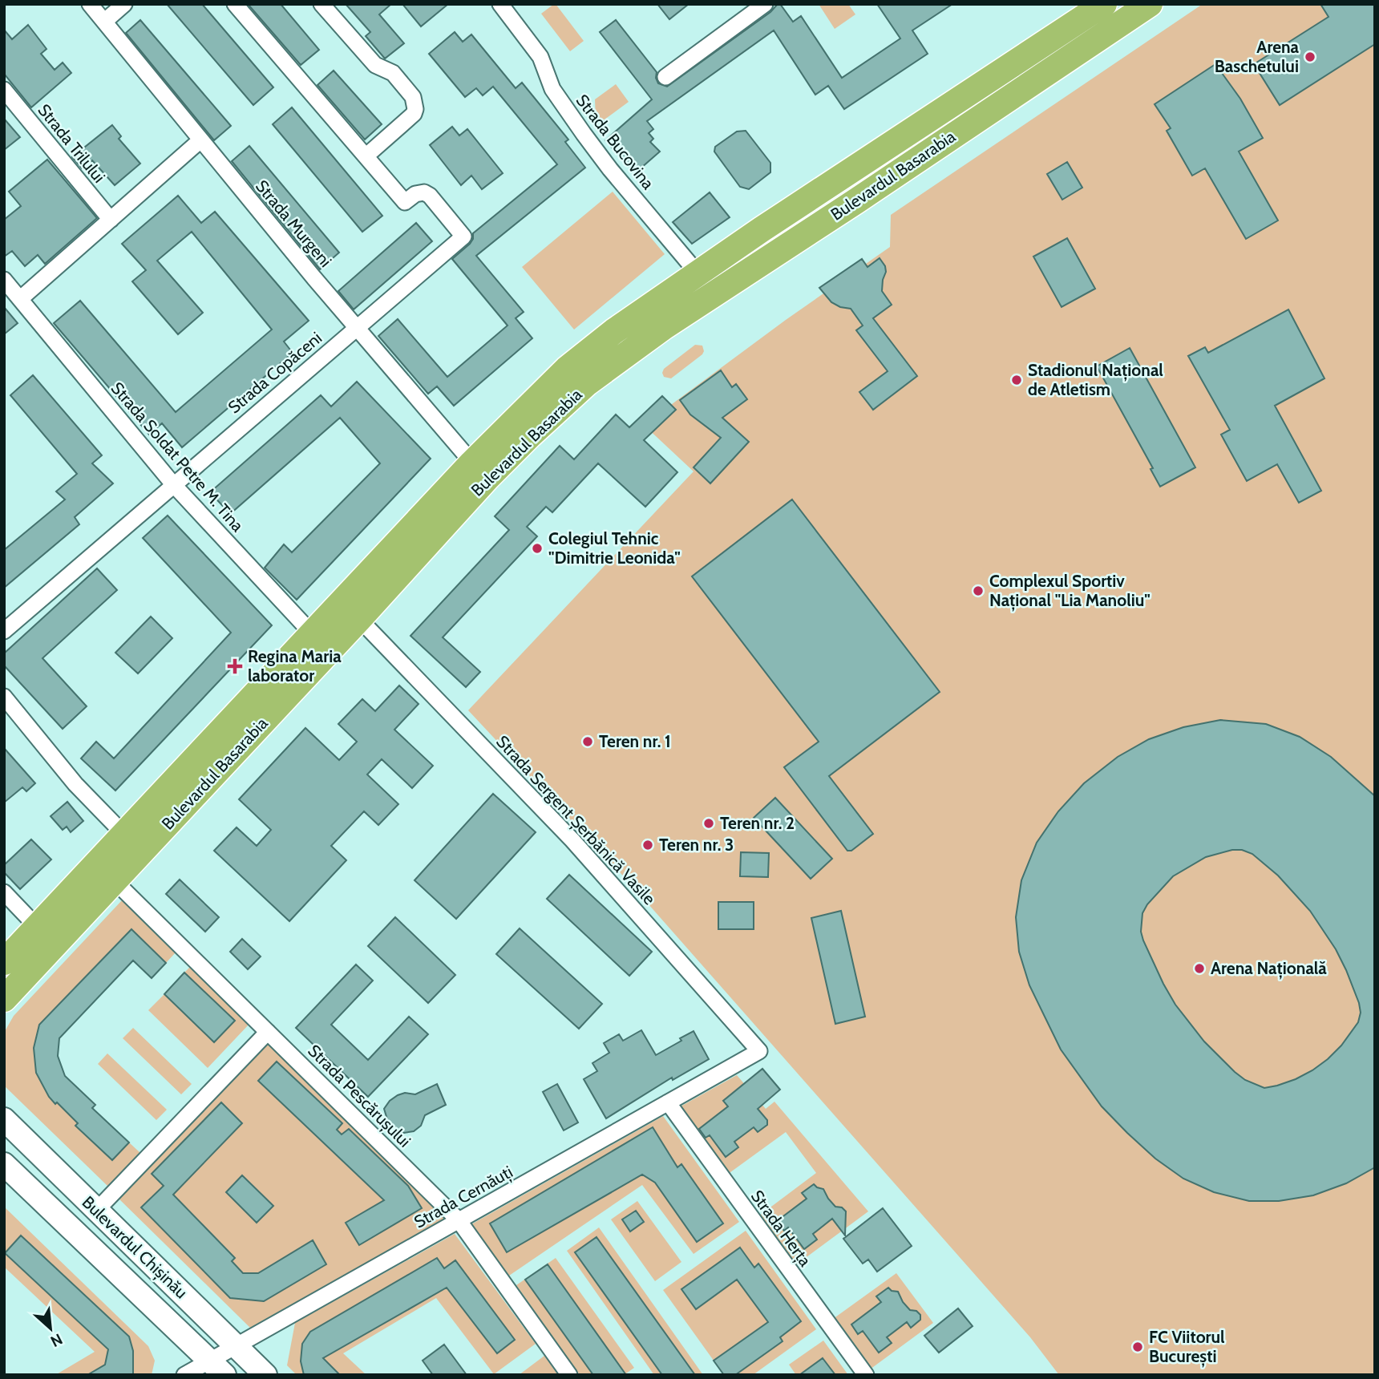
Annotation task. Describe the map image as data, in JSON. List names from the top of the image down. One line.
{"streets":{"main road":["Bulevardul Basarabia","Bulevardul Chișinău"],"street":["Strada Bucovina","Strada Trilului","Strada Murgeni","Strada Copăceni","Strada Soldat Petre M. Tina","Strada Sergent Șerbănică Vasile","Strada Pescărușului","Strada Cernăuți","Strada Herța"]},"crossings":[["Strada Bucovina","Bulevardul Basarabia"],["Bulevardul Basarabia","Strada Murgeni"],["Bulevardul Basarabia","Strada Soldat Petre M. Tina"],["Bulevardul Basarabia","Strada Sergent Șerbănică Vasile"],["Bulevardul Basarabia","Strada Pescărușului"],["Strada Murgeni","Strada Copăceni"],["Strada Copăceni","Strada Soldat Petre M. Tina"],["Strada Sergent Șerbănică Vasile","Strada Cernăuți"],["Strada Pescărușului","Strada Cernăuți"],["Strada Cernăuți","Strada Herța"],["Strada Cernăuți","Bulevardul Chișinău"]],"places":{"other":["Arena Baschetului","Stadionul Național de Atletism","Colegiul Tehnic \"Dimitrie Leonida\"","Complexul Sportiv Național \"Lia Manoliu\"","Teren nr. 1","Teren nr. 2","Teren nr. 3","Arena Națională","FC Viitorul București"],"health":["Regina Maria laborator"]},"north":"bottom right"}
